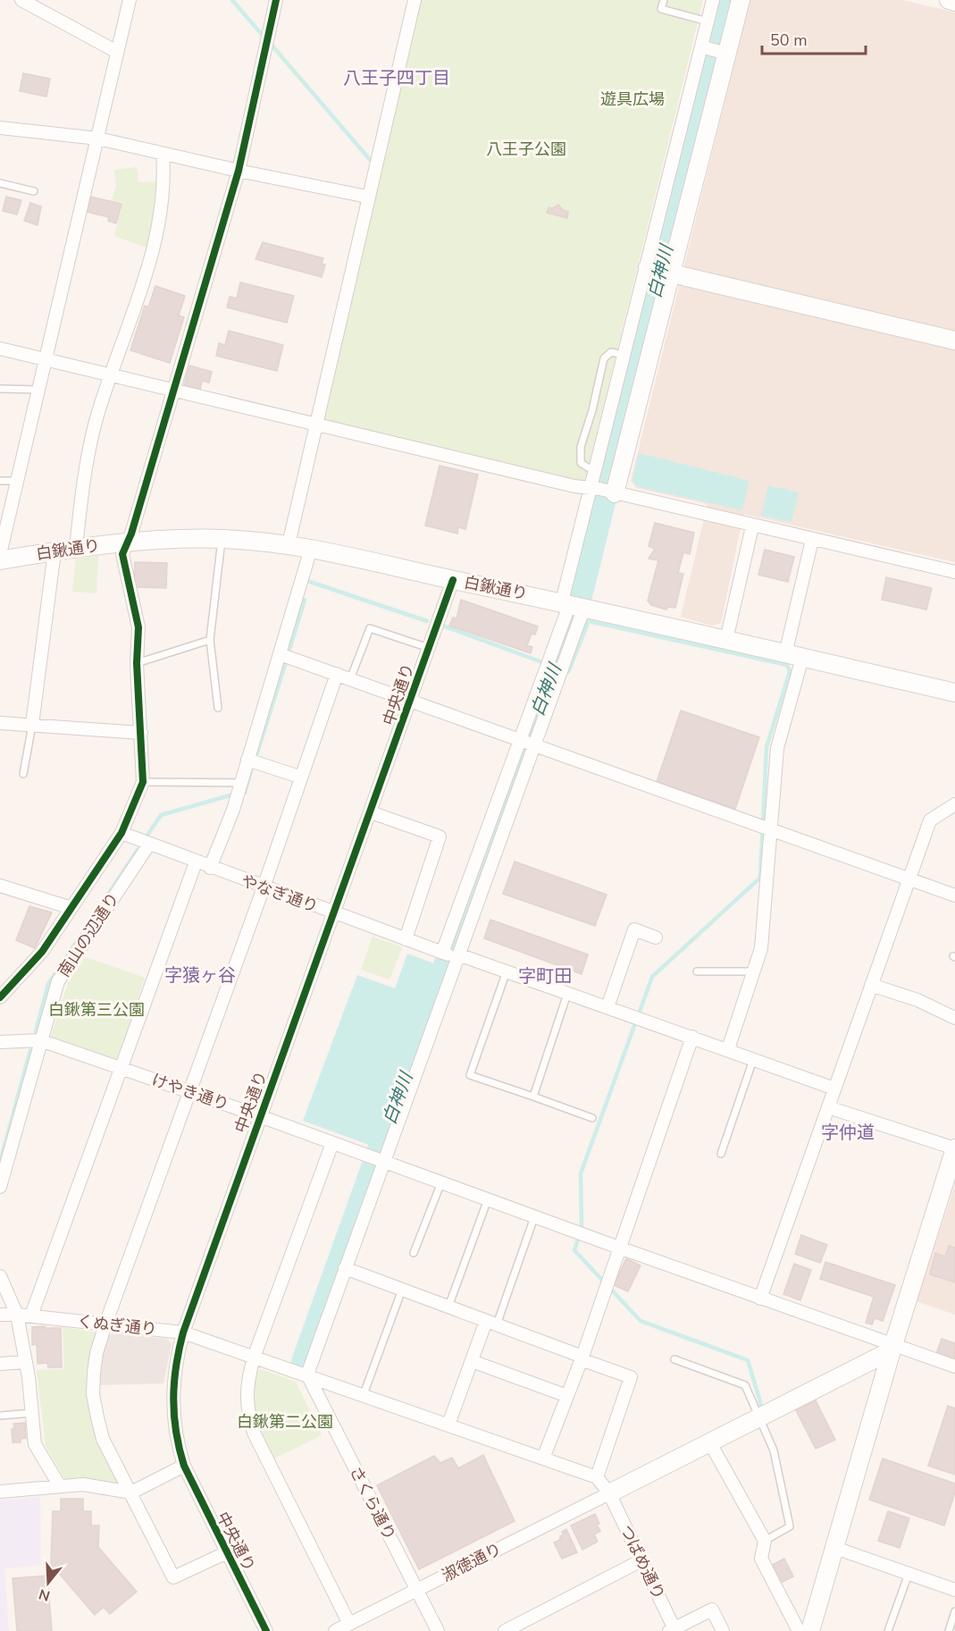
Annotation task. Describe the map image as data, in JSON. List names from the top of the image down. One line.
{"streets":{"street":["白鍬通り","中央通り","やなぎ通り","南山の辺通り","けやき通り","くぬぎ通り","さくら通り","淑徳通り","つばめ通り"]},"crossings":[["白鍬通り","中央通り"],["中央通り","やなぎ通り"],["中央通り","けやき通り"],["中央通り","くぬぎ通り"],["やなぎ通り","南山の辺通り"],["南山の辺通り","けやき通り"],["くぬぎ通り","さくら通り"],["くぬぎ通り","つばめ通り"],["さくら通り","淑徳通り"],["淑徳通り","つばめ通り"]],"districts":["八王子四丁目","字猿ヶ谷","字町田","字仲道"],"water":["白神川"],"parks":["遊具広場","八王子公園","白鍬第三公園","白鍬第二公園"],"scale_bar":"50 m","north":"bottom"}
